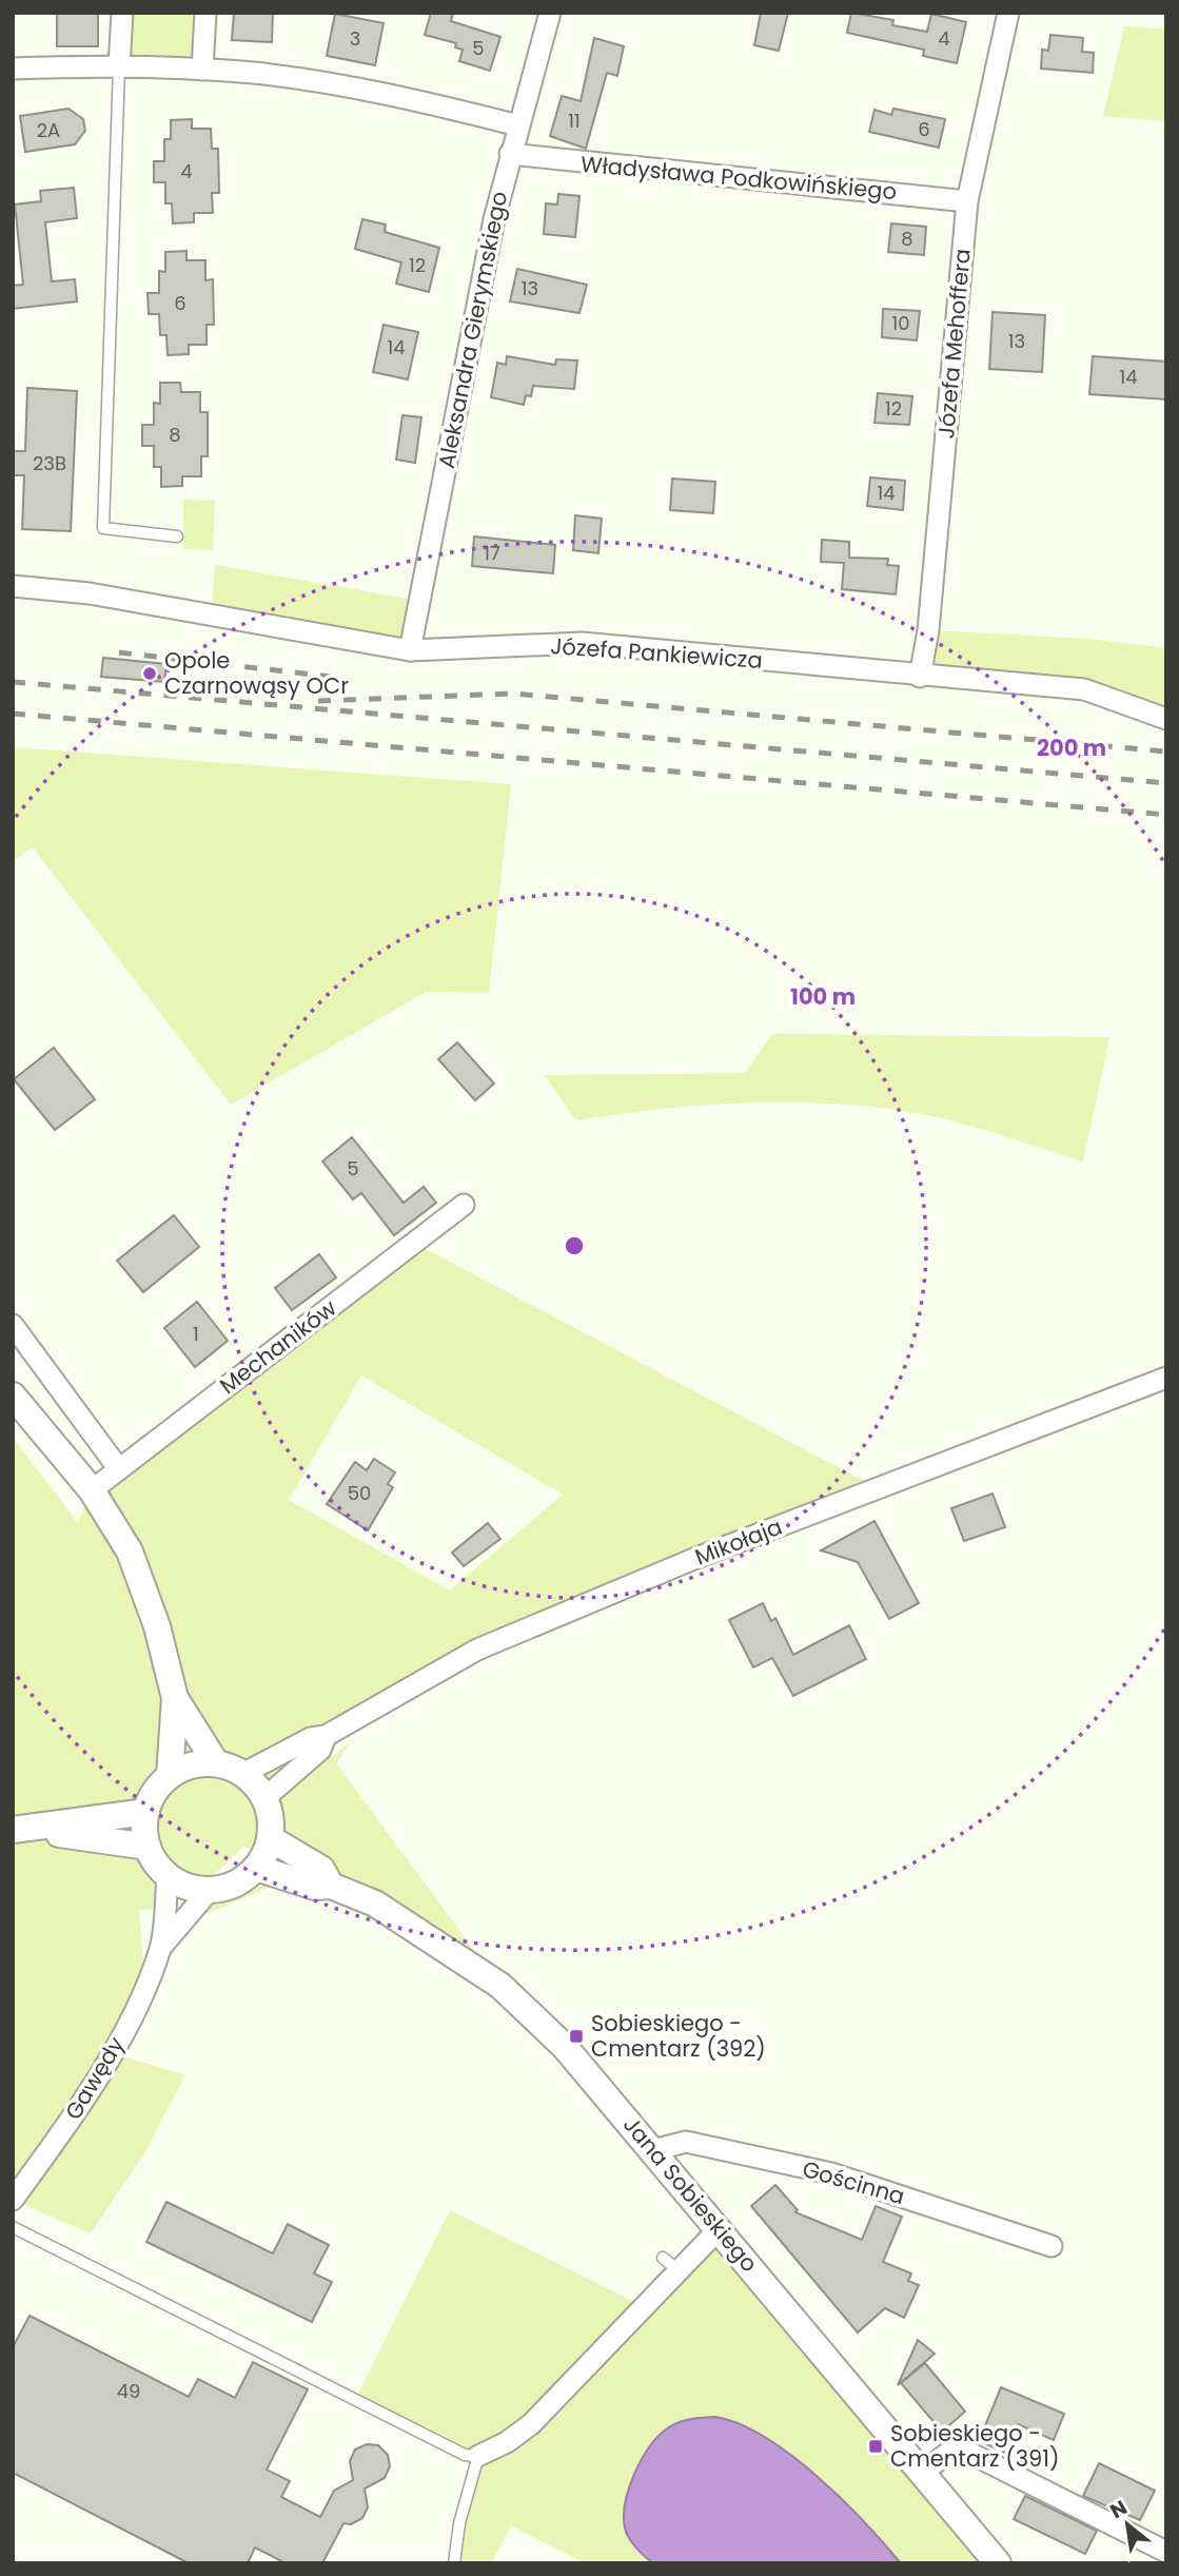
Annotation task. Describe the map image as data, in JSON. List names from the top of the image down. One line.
{"streets":{"street":["Władysława Podkowińskiego","Aleksandra Gierymskiego","Józefa Mehoffera","Józefa Pankiewicza","Mechaników","Mikołaja","Gawędy","Gościnna","Jana Sobieskiego"]},"crossings":[["Władysława Podkowińskiego","Aleksandra Gierymskiego"],["Władysława Podkowińskiego","Józefa Mehoffera"],["Aleksandra Gierymskiego","Józefa Pankiewicza"],["Józefa Mehoffera","Józefa Pankiewicza"],["Mikołaja","Gawędy"],["Mikołaja","Jana Sobieskiego"],["Gawędy","Jana Sobieskiego"],["Gościnna","Jana Sobieskiego"]],"places":{"other":["Opole Czarnowąsy OCr"],"transit":["Sobieskiego - Cmentarz (392)","Sobieskiego - Cmentarz (391)"]},"house_numbers":["3","4","5","11","6","2A","4","8","12","13","6","10","13","14","14","12","8","23B","14","17","5","1","50","49"],"north":"top left","rings":["200 m","100 m"]}
